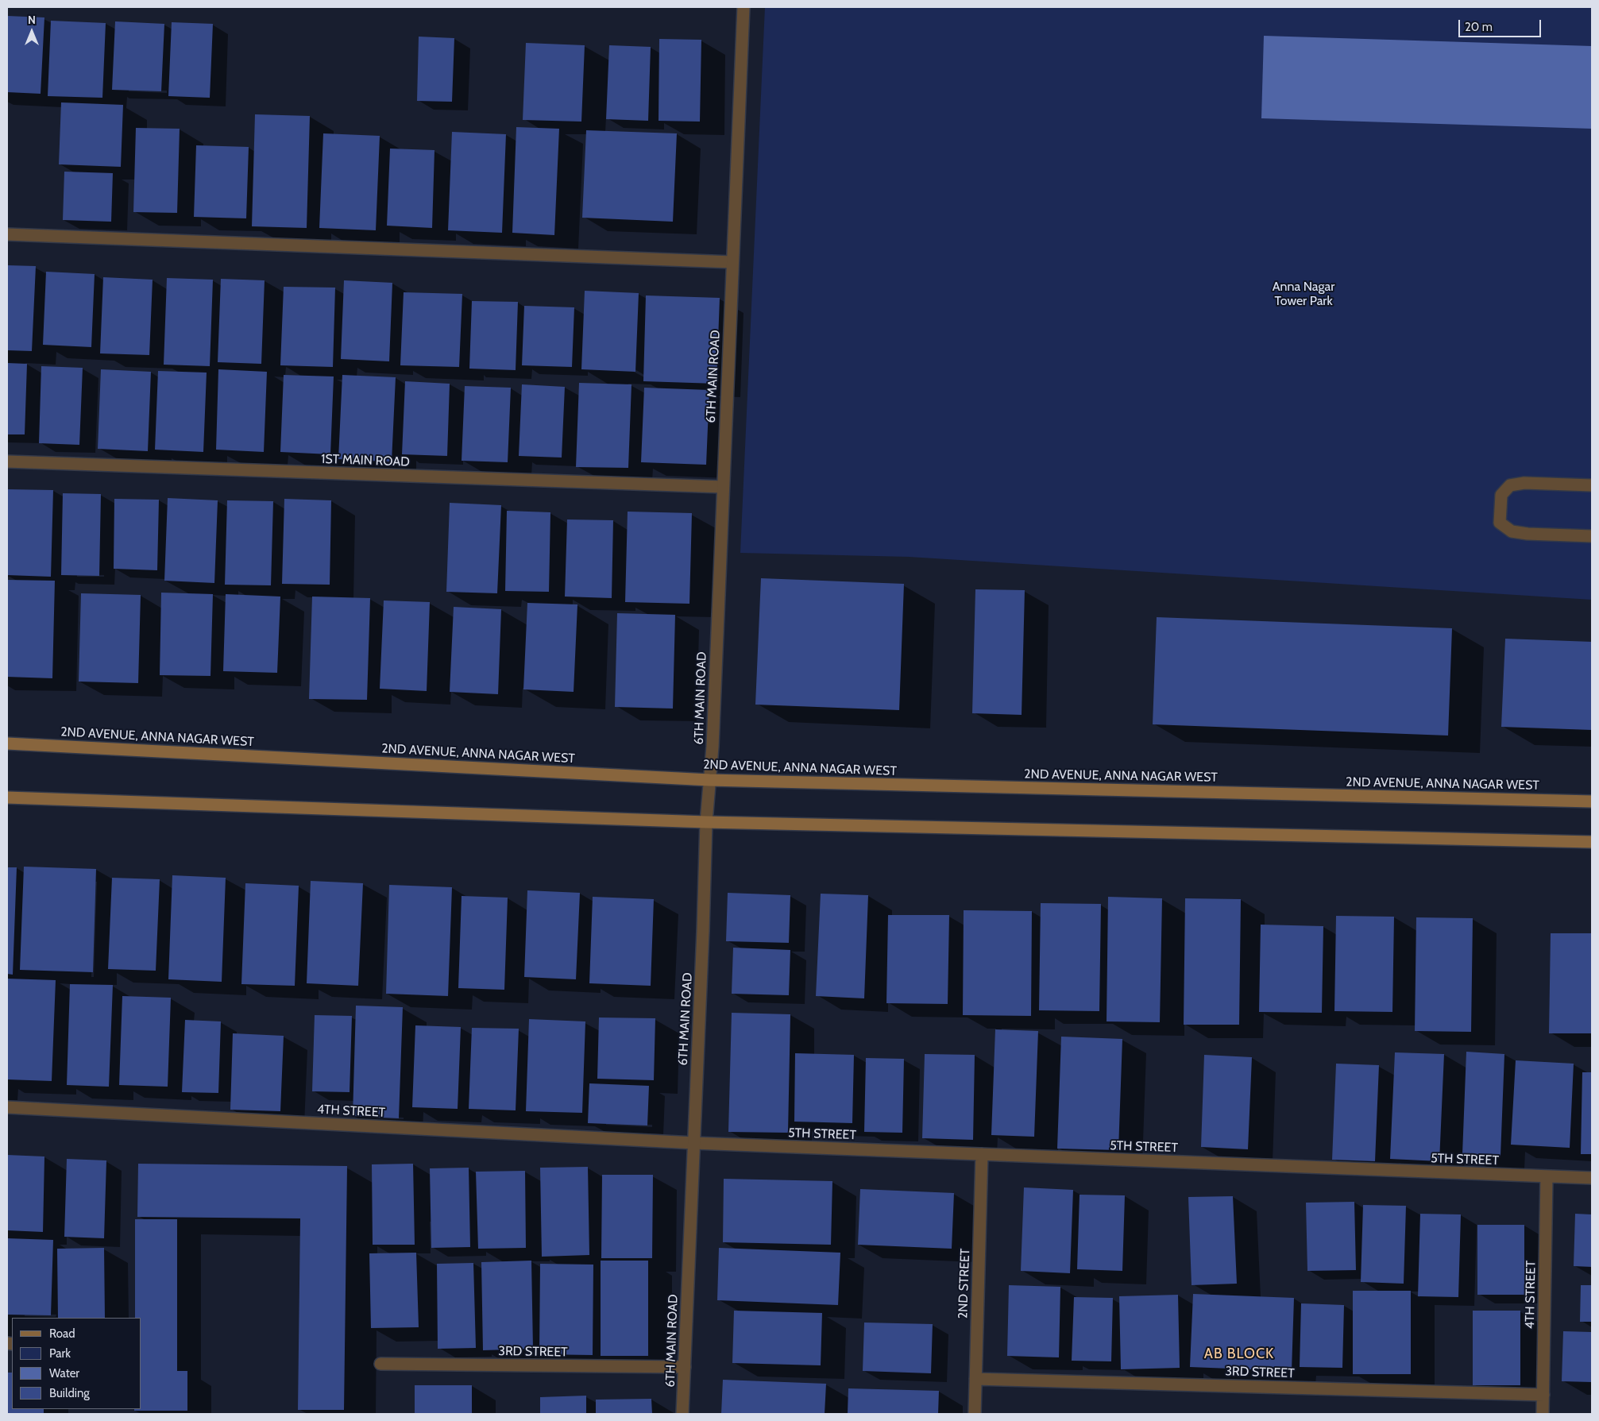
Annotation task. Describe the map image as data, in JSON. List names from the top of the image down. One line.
{"streets":{"main road":["2ND AVENUE, ANNA NAGAR WEST"],"street":["6TH MAIN ROAD","1ST MAIN ROAD","4TH STREET","5TH STREET","2ND STREET","3RD STREET"]},"crossings":[["6TH MAIN ROAD","1ST MAIN ROAD"],["6TH MAIN ROAD","2ND AVENUE, ANNA NAGAR WEST"],["6TH MAIN ROAD","4TH STREET"],["6TH MAIN ROAD","5TH STREET"],["6TH MAIN ROAD","3RD STREET"],["4TH STREET","5TH STREET"],["4TH STREET","3RD STREET"],["5TH STREET","2ND STREET"],["2ND STREET","3RD STREET"]],"districts":["AB BLOCK"],"parks":["Anna Nagar Tower Park"],"legend":["Road","Park","Water","Building"],"scale_bar":"20 m","north":"top"}
